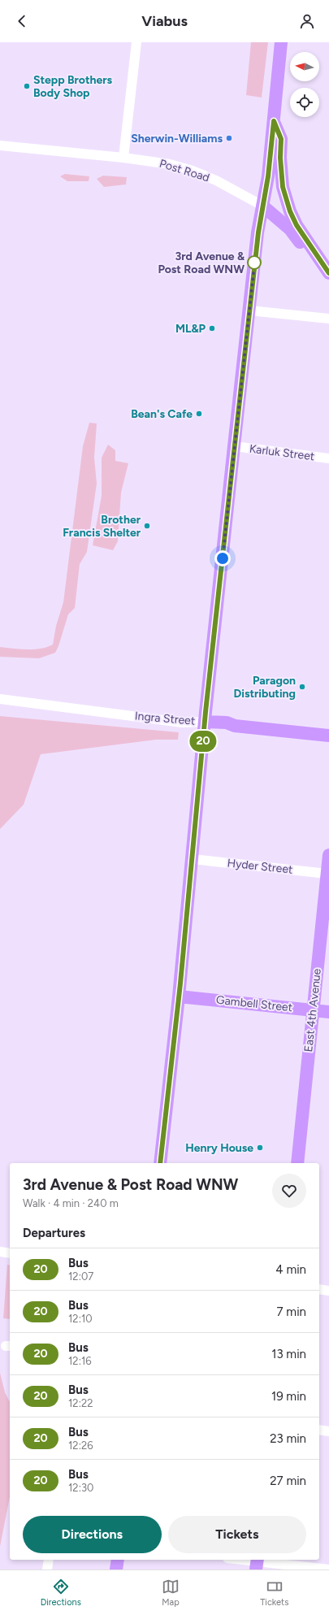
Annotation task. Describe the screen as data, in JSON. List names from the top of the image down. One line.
{"streets":{"main road":["Post Road","Ingra Street","Gambell Street","East 4th Avenue"],"street":["Karluk Street","Hyder Street"]},"crossings":[["Hyder Street","East 4th Avenue"],["Gambell Street","East 4th Avenue"]],"places":["Stepp Brothers Body Shop","Sherwin-Williams","3rd Avenue & Post Road WNW","ML&P","Bean's Cafe","Brother Francis Shelter","Paragon Distributing","Henry House"],"lines":["bus line 20"],"north":"left","page":{"header":"Viabus","on_map":"20","heading":[["3rd Avenue & Post Road WNW","Walk · 4 min · 240 m"],"Departures"],"list":[{"mark":"20","name":"Bus","note":"12:07","value":"4 min"},{"mark":"20","name":"Bus","note":"12:10","value":"7 min"},{"mark":"20","name":"Bus","note":"12:16","value":"13 min"},{"mark":"20","name":"Bus","note":"12:22","value":"19 min"},{"mark":"20","name":"Bus","note":"12:26","value":"23 min"},{"mark":"20","name":"Bus","note":"12:30","value":"27 min"}],"buttons":["Directions","Tickets"],"tabs":["Directions","Map","Tickets"]}}
